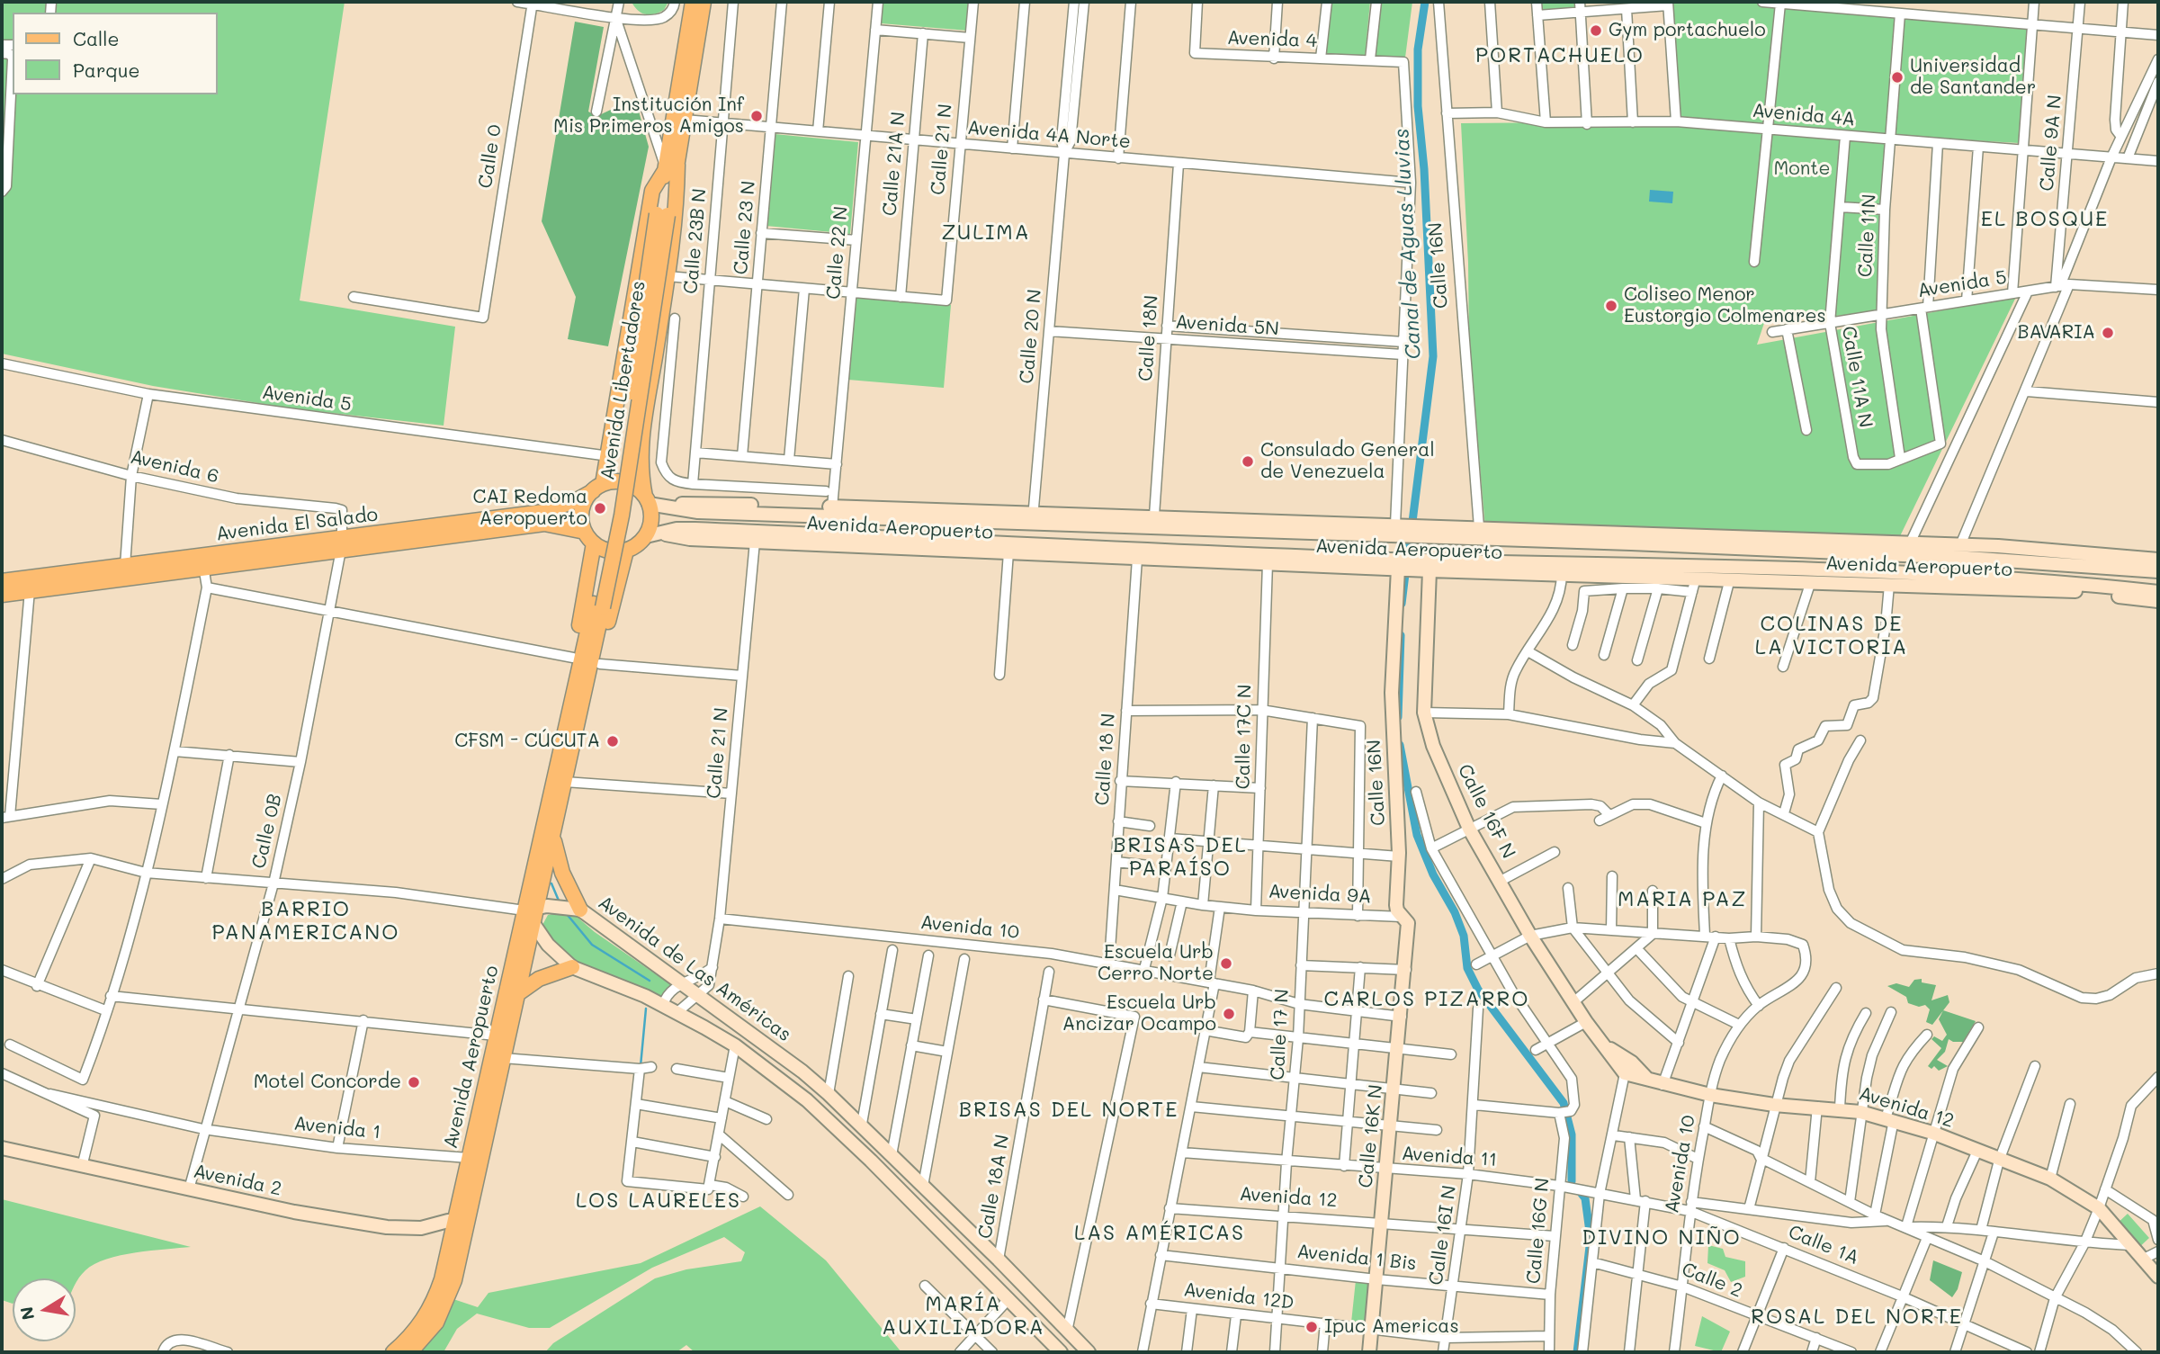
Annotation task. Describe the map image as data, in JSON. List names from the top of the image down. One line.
{"streets":{"main road":["Avenida Libertadores","Avenida El Salado","Avenida Aeropuerto"],"street":["Avenida 4","Avenida 4A","Avenida 4A Norte","Calle 9A N","Calle 21 N","Calle 0","Calle 21A N","Calle 23 N","Calle 11N","Calle 23B N","Calle 22 N","Calle 16N","Avenida 5","Avenida 5N","Calle 20 N","Calle 18N","Calle 11A N","Avenida 6","Calle 17C N","Calle 18 N","Calle 16F N","Calle 0B","Avenida 9A","Avenida 10","Avenida de Las Américas","Calle 17 N","Avenida 12","Avenida 1","Calle 16K N","Avenida 11","Avenida 2","Calle 18A N","Calle 16G N","Calle 16I N","Calle 1A","Avenida 1 Bis","Calle 2","Avenida 12D"]},"crossings":[["Avenida 4","Avenida 4A Norte"],["Avenida 4A","Calle 9A N"],["Avenida 4A","Calle 11N"],["Avenida 4A","Calle 16N"],["Avenida 4A","Calle 11A N"],["Avenida 4A Norte","Calle 21 N"],["Avenida 4A Norte","Calle 21A N"],["Avenida 4A Norte","Calle 23 N"],["Avenida 4A Norte","Calle 23B N"],["Avenida 4A Norte","Calle 22 N"],["Avenida 4A Norte","Calle 20 N"],["Avenida 4A Norte","Calle 18N"],["Avenida 4A Norte","Avenida Libertadores"],["Calle 9A N","Avenida 5"],["Calle 21 N","Calle 21A N"],["Calle 21 N","Avenida Aeropuerto"],["Calle 21 N","Avenida 10"],["Calle 21 N","Avenida de Las Américas"],["Calle 11N","Avenida 5"],["Calle 11N","Calle 11A N"],["Calle 23B N","Avenida Aeropuerto"],["Calle 22 N","Avenida Aeropuerto"],["Calle 16N","Avenida Aeropuerto"],["Calle 16N","Avenida 9A"],["Calle 16N","Calle 16K N"],["Avenida 5","Calle 11A N"],["Avenida 5N","Calle 20 N"],["Avenida 5N","Calle 18N"],["Calle 20 N","Avenida Aeropuerto"],["Calle 18N","Avenida Aeropuerto"],["Avenida Libertadores","Avenida Aeropuerto"],["Avenida 6","Calle 0B"],["Avenida El Salado","Avenida Aeropuerto"],["Avenida El Salado","Calle 0B"],["Avenida Aeropuerto","Calle 17C N"],["Avenida Aeropuerto","Calle 18 N"],["Avenida Aeropuerto","Calle 16F N"],["Avenida Aeropuerto","Avenida de Las Américas"],["Avenida Aeropuerto","Avenida 1"],["Avenida Aeropuerto","Avenida 2"],["Calle 17C N","Avenida 9A"],["Calle 18 N","Avenida 9A"],["Calle 18 N","Avenida 10"],["Calle 16F N","Avenida 12"],["Calle 0B","Avenida 1"],["Calle 0B","Avenida 2"],["Avenida 9A","Calle 17 N"],["Avenida 9A","Calle 16K N"],["Avenida 10","Calle 17 N"],["Avenida 10","Avenida 12"],["Avenida 10","Calle 16K N"],["Avenida 10","Calle 1A"],["Avenida 10","Calle 2"],["Avenida de Las Américas","Calle 18A N"],["Calle 17 N","Avenida 12"],["Calle 17 N","Avenida 11"],["Calle 17 N","Avenida 1 Bis"],["Calle 17 N","Avenida 12D"],["Avenida 12","Calle 16K N"],["Avenida 12","Calle 16G N"],["Avenida 12","Calle 16I N"],["Calle 16K N","Avenida 11"],["Calle 16K N","Avenida 1 Bis"],["Calle 16K N","Avenida 12D"],["Avenida 11","Calle 16G N"],["Avenida 11","Calle 16I N"],["Avenida 11","Calle 1A"],["Calle 16G N","Avenida 1 Bis"],["Calle 16G N","Avenida 12D"],["Calle 16I N","Avenida 1 Bis"],["Calle 16I N","Avenida 12D"]],"districts":["PORTACHUELO","EL BOSQUE","ZULIMA","COLINAS DE LA VICTORIA","BRISAS DEL PARAÍSO","MARIA PAZ","BARRIO PANAMERICANO","CARLOS PIZARRO","BRISAS DEL NORTE","LOS LAURELES","LAS AMÉRICAS","DIVINO NIÑO","MARÍA AUXILIADORA","ROSAL DEL NORTE"],"water":["Canal de Aguas Lluvias"],"parks":["Monte"],"places":["Gym portachuelo","Universidad de Santander","Institución Inf Mis Primeros Amigos","Coliseo Menor Eustorgio Colmenares","BAVARIA","Consulado General de Venezuela","CAI Redoma Aeropuerto","CFSM - CÚCUTA","Escuela Urb Cerro Norte","Escuela Urb Ancizar Ocampo","Motel Concorde","Ipuc Americas"],"legend":["Calle","Parque"],"north":"left"}
